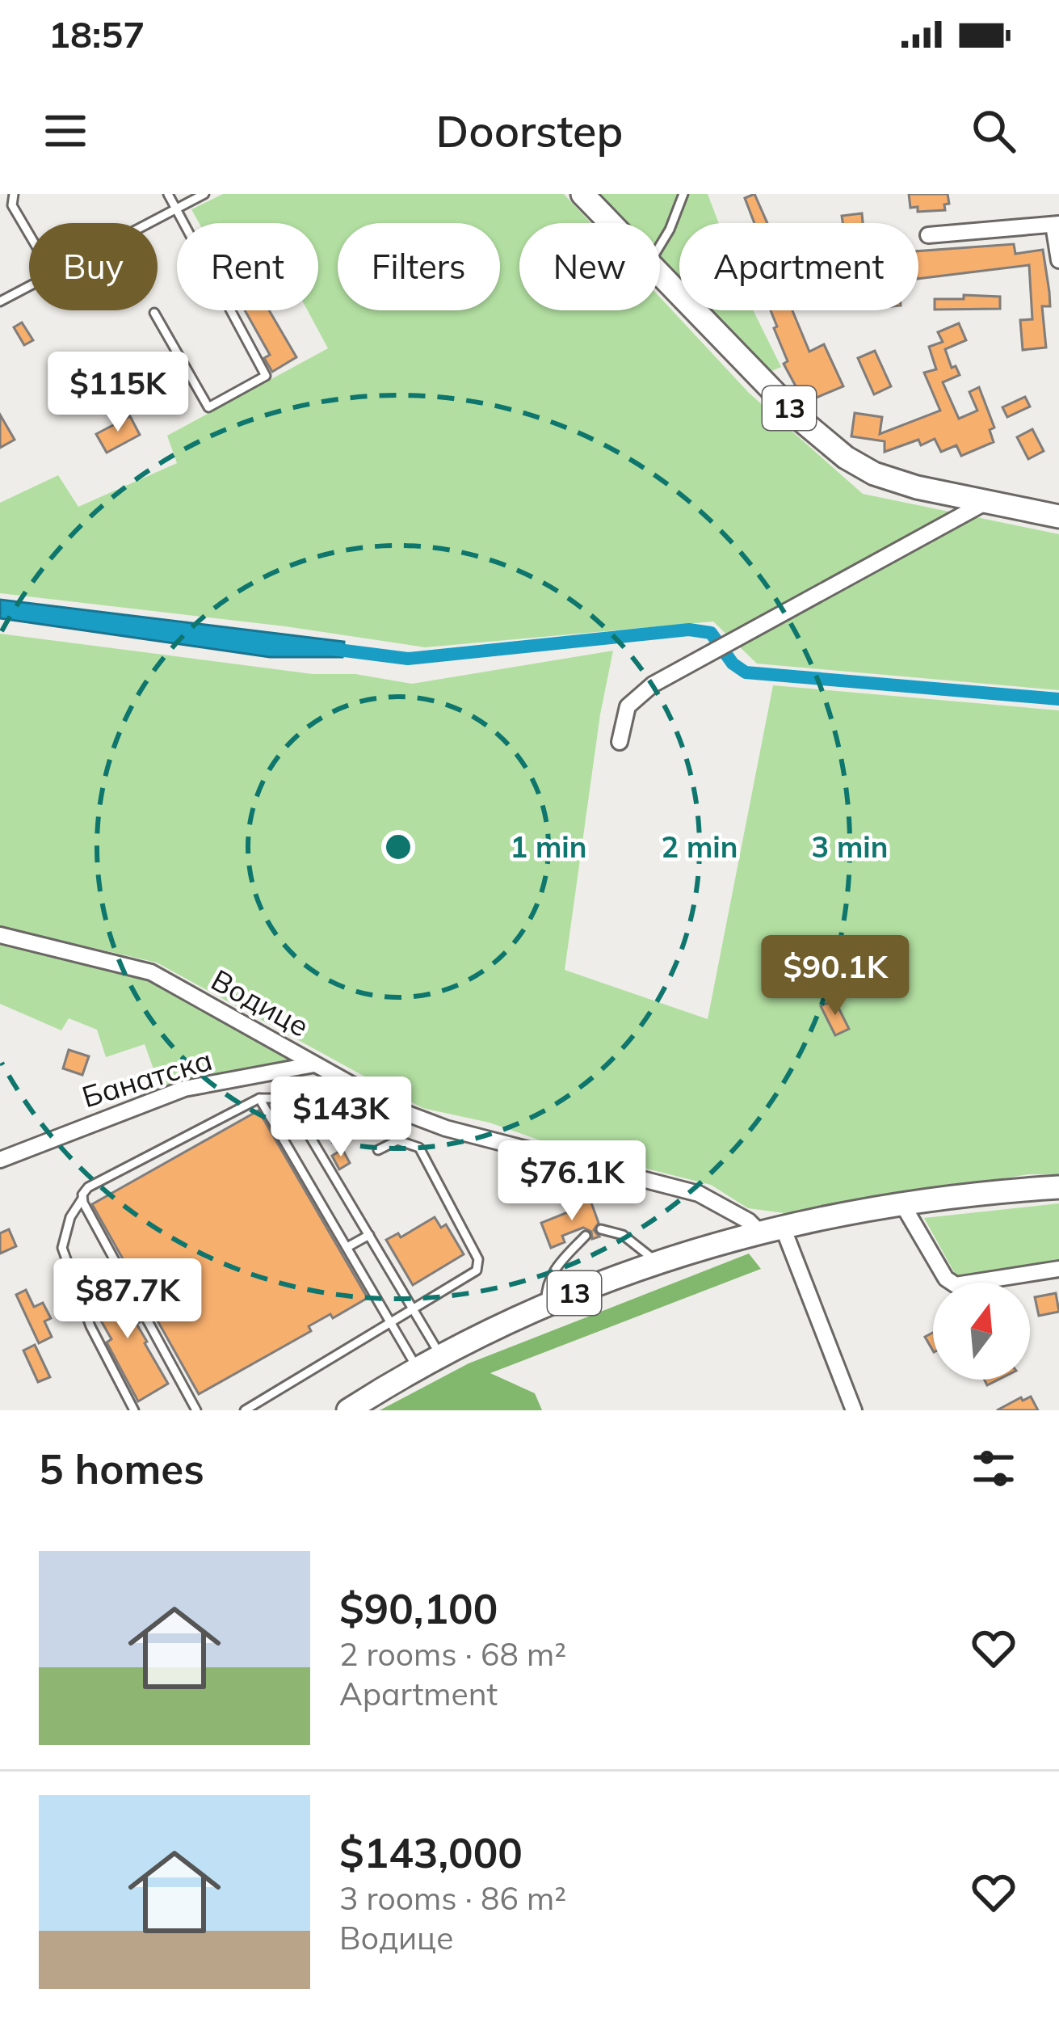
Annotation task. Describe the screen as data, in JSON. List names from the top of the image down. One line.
{"streets":{"main road":["13"],"street":["Водице","Банатска"]},"crossings":[["13","Водице"],["Водице","Банатска"]],"north":"top","page":{"status":"18:57","header":"Doorstep","chip":["Buy","Rent","Filters","New","Apartment"],"price":["$115K","$90.1K","$143K","$76.1K","$87.7K"],"heading":"5 homes","list":[{"name":"$90,100","note":"2 rooms · 68 m² · Apartment"},{"name":"$143,000","note":"3 rooms · 86 m² · Водице"}]},"rings":["1 min","2 min","3 min"]}
